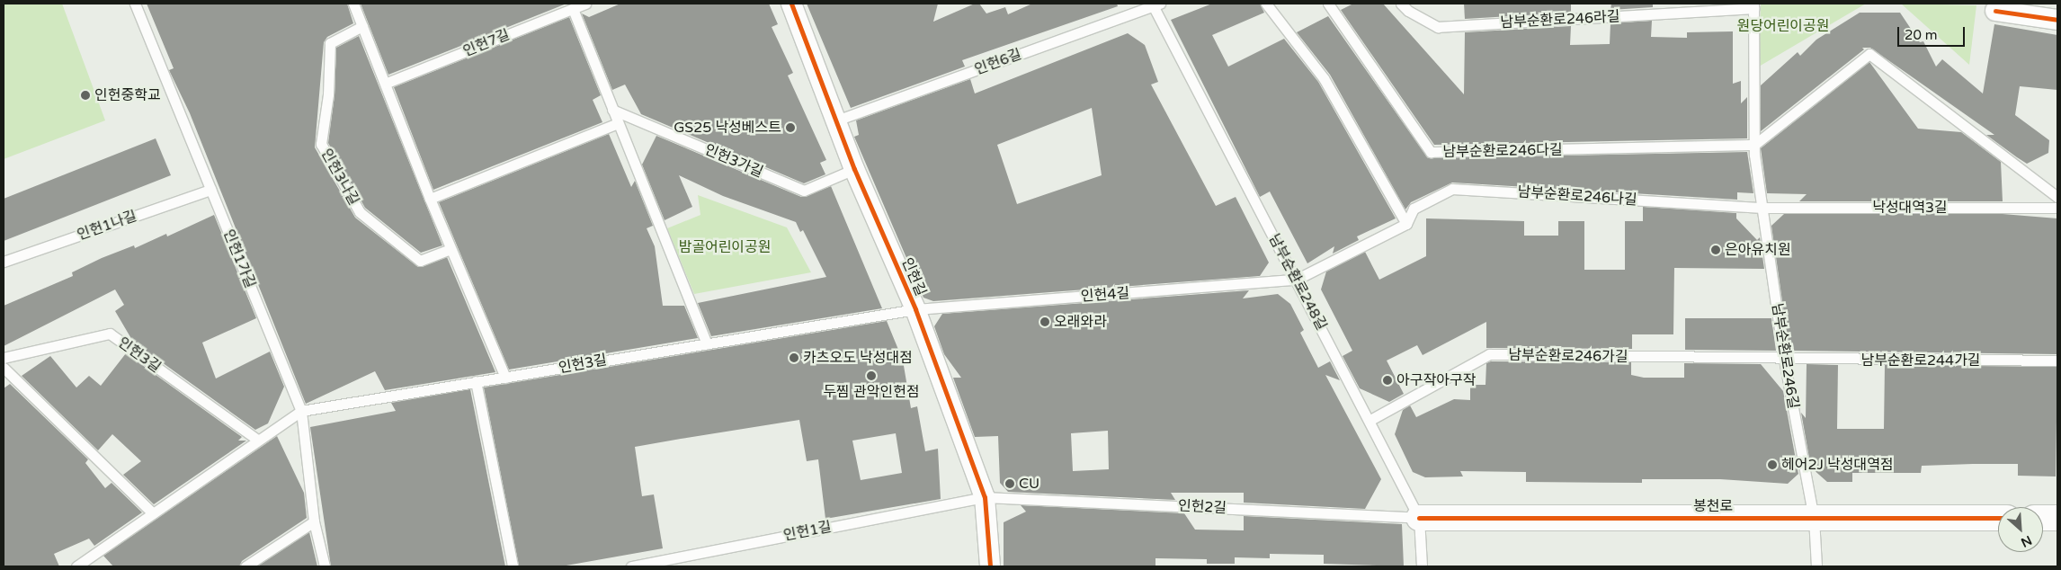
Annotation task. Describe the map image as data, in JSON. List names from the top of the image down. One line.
{"streets":{"street":["인헌길","봉천로"],"lane":["남부순환로246라길","인헌7길","인헌6길","남부순환로246다길","인헌3가길","인헌3나길","남부순환로246나길","낙성대역3길","인헌1나길","인헌1가길","남부순환로248길","인헌4길","인헌3길","남부순환로246가길","남부순환로246길","남부순환로244가길","인헌2길","인헌1길"]},"crossings":[["남부순환로246라길","남부순환로246길"],["인헌6길","인헌길"],["인헌6길","남부순환로248길"],["남부순환로246다길","남부순환로246길"],["인헌3가길","인헌길"],["남부순환로246나길","낙성대역3길"],["남부순환로246나길","남부순환로248길"],["남부순환로246나길","인헌4길"],["남부순환로246나길","남부순환로246길"],["낙성대역3길","남부순환로246길"],["인헌1나길","인헌1가길"],["인헌1가길","인헌3길"],["인헌길","인헌4길"],["인헌길","인헌3길"],["인헌길","인헌2길"],["인헌길","인헌1길"],["남부순환로248길","인헌4길"],["남부순환로248길","남부순환로246가길"],["남부순환로248길","봉천로"],["남부순환로248길","인헌2길"],["인헌4길","인헌3길"],["남부순환로246가길","남부순환로246길"],["남부순환로246가길","남부순환로244가길"],["남부순환로246길","남부순환로244가길"],["남부순환로246길","봉천로"],["봉천로","인헌2길"],["인헌2길","인헌1길"]],"parks":["원당어린이공원","밤골어린이공원"],"places":["인헌중학교","GS25 낙성베스트","은아유치원","오래와라","카츠오도 낙성대점","두찜 관악인헌점","아구작아구작","헤어2J 낙성대역점","CU"],"scale_bar":"20 m","north":"bottom right"}
